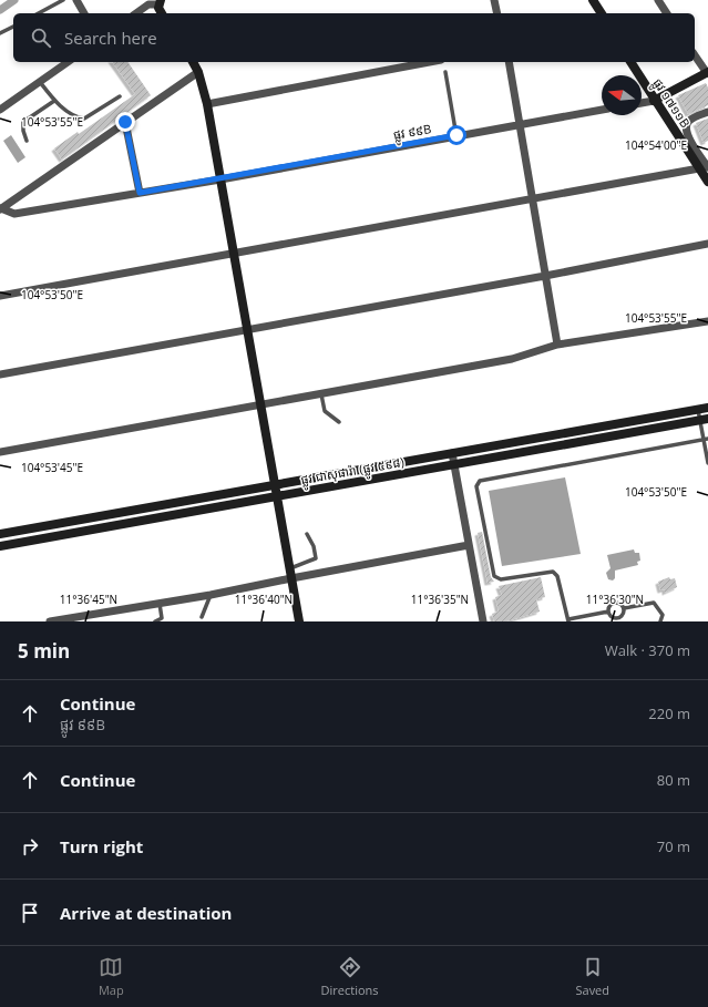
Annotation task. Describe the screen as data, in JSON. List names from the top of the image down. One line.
{"streets":{"main road":["ផ្លូវ ១៧១១B","ផ្លូវ ជាសុផារ៉ា (ផ្លូវ ៥៩៨)"],"street":["ផ្លូវ ៩៩B"]},"north":"left","page":{"search":"Search here","heading":["5 min","Walk · 370 m"],"list":[["Continue","ផ្លូវ ៩៩B","220 m"],["Continue","80 m"],["Turn right","70 m"],"Arrive at destination"],"nav":["Map","Directions","Saved"]},"coordinates":["104°53'55\"E","104°54'00\"E","104°53'50\"E","104°53'45\"E","11°36'45\"N","11°36'40\"N","11°36'35\"N","11°36'30\"N"]}
